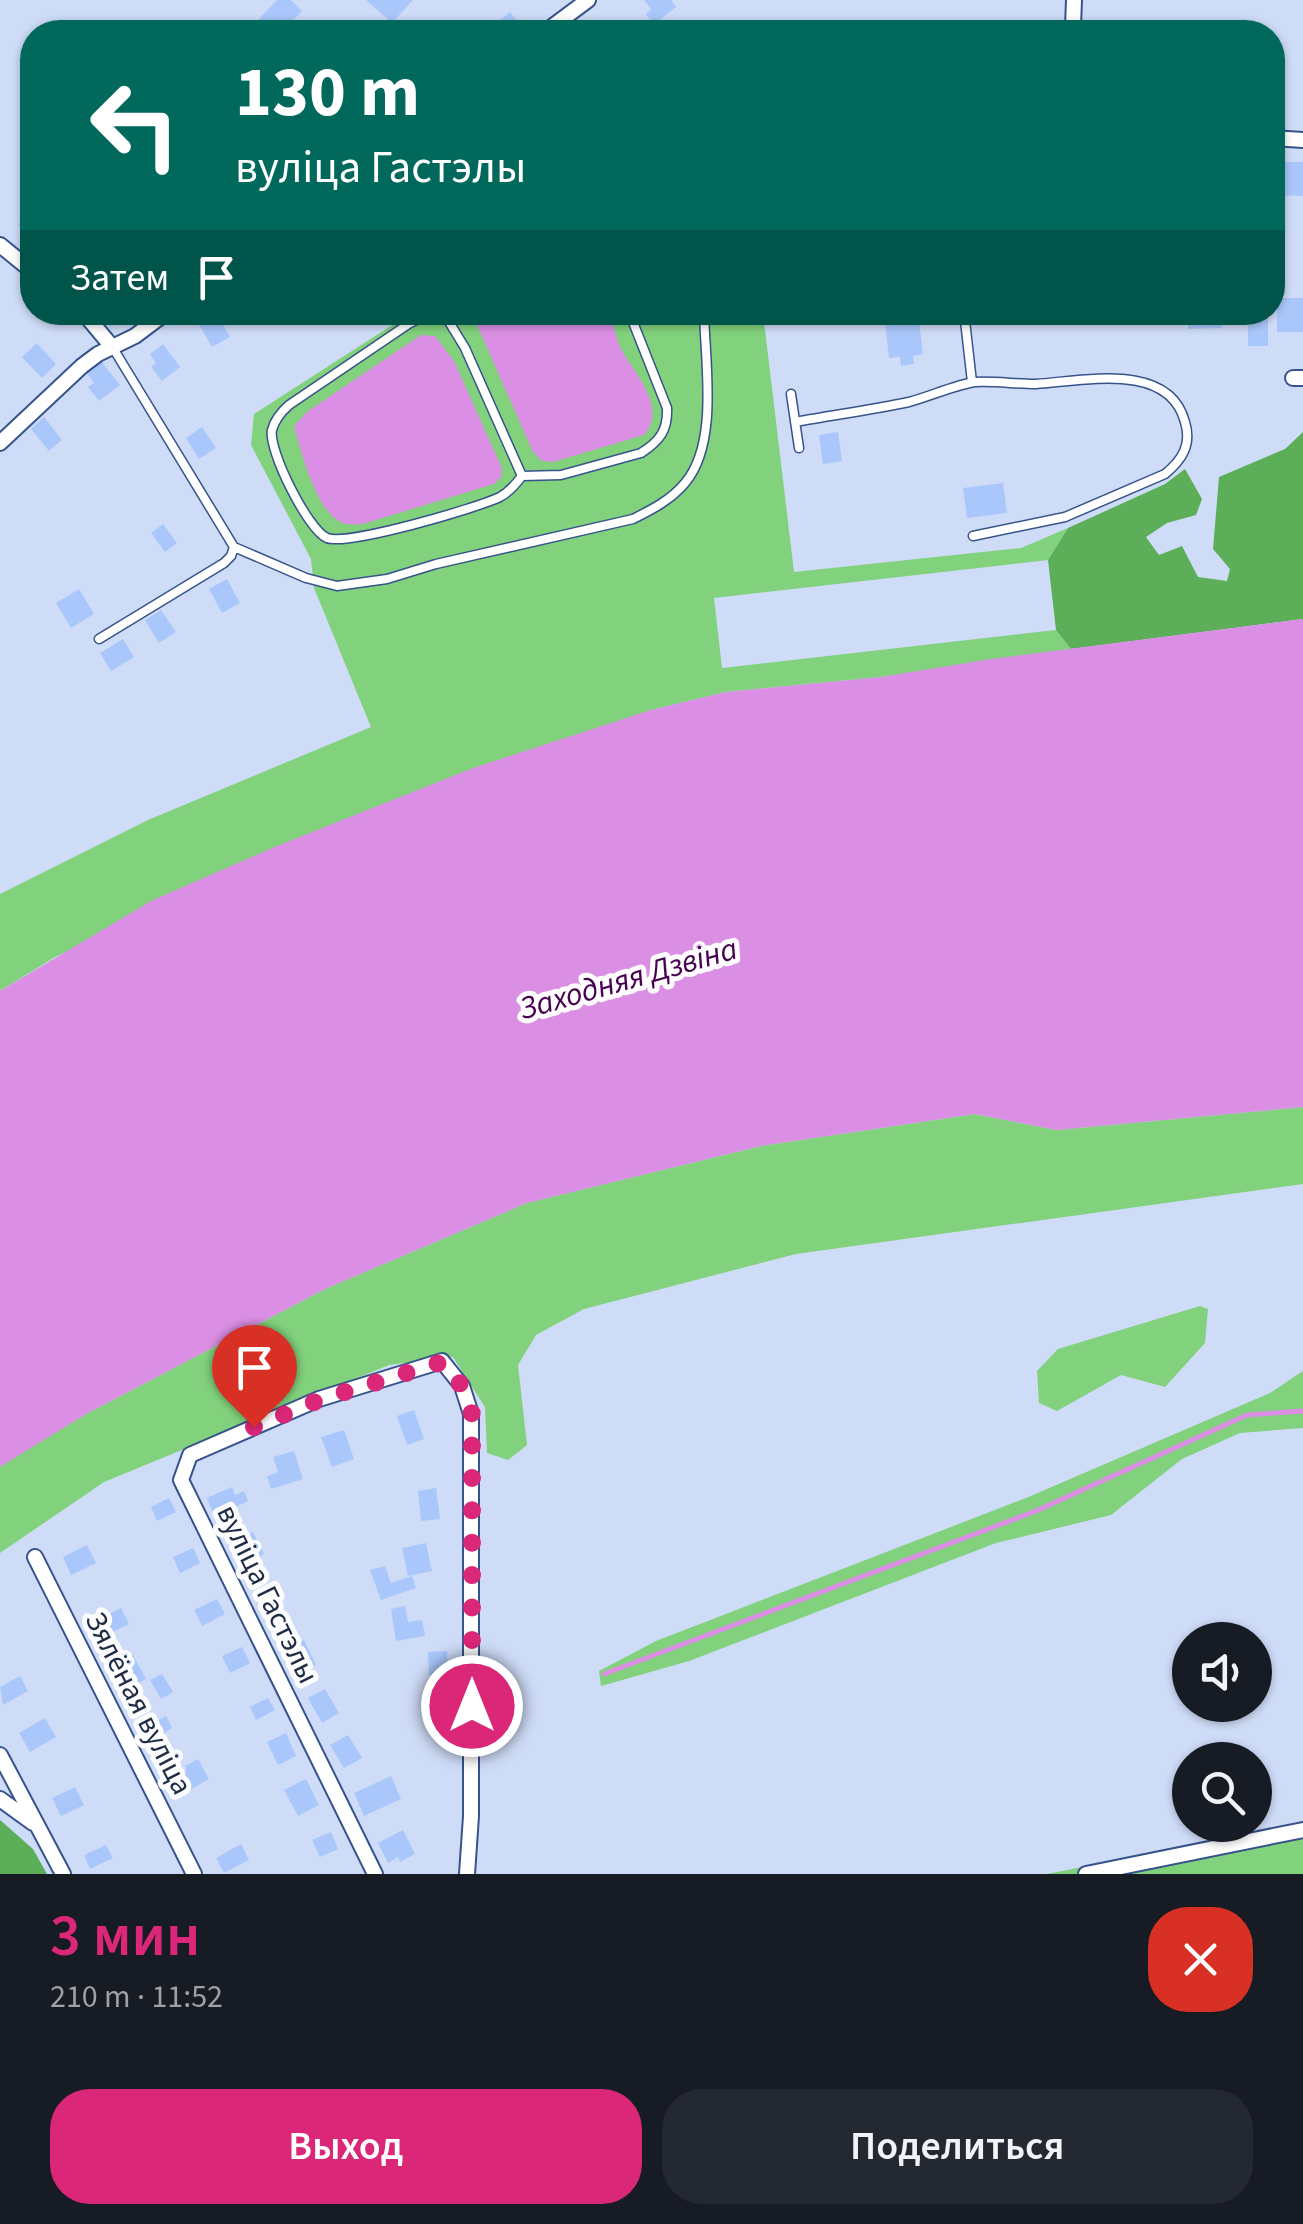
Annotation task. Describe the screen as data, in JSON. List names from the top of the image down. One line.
{"streets":{"street":["вуліца Гастэлы","Зялёная вуліца"]},"water":["Заходняя Дзвіна"],"page":{"turn":["130 m","вуліца Гастэлы"],"then":"Затем","heading":["3 мин","210 m · 11:52"],"buttons":["Выход","Поделиться"]}}
